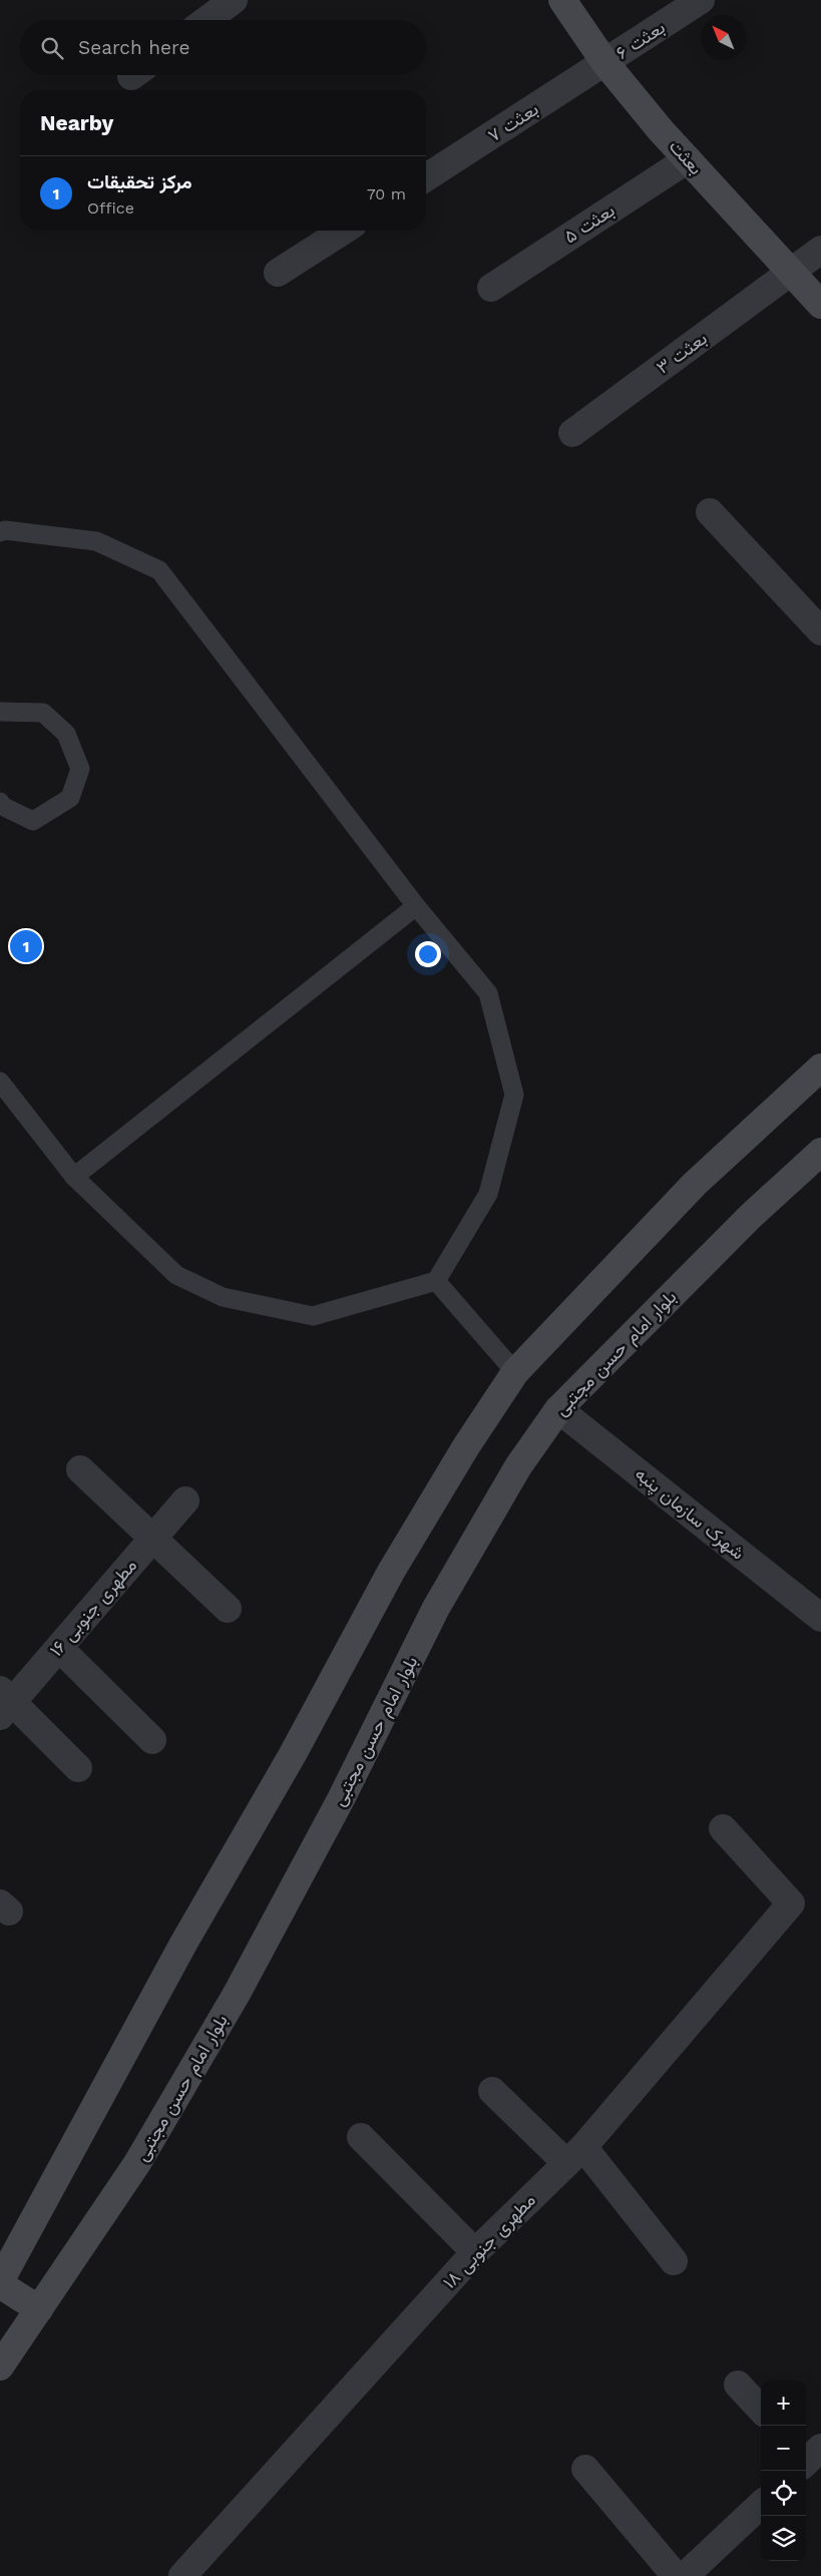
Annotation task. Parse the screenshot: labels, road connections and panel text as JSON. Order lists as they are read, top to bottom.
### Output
{
  "streets": {
    "main road": ["بعثت", "بلوار امام حسن مجتبی"],
    "street": [
      "۶ بعثت",
      "۷ بعثت",
      "۵ بعثت",
      "۳ بعثت",
      "شهرک سازمان پنبه",
      "۱۶ مطهری جنوبی",
      "۱۸ مطهری جنوبی"
    ]
  },
  "crossings": [
    ["۶ بعثت", "۷ بعثت"],
    ["۶ بعثت", "بعثت"],
    ["۷ بعثت", "بعثت"],
    ["بعثت", "۵ بعثت"],
    ["بعثت", "۳ بعثت"],
    ["بلوار امام حسن مجتبی", "شهرک سازمان پنبه"]
  ],
  "north": "top left",
  "page": {
    "search": "Search here",
    "heading": "Nearby",
    "list": [
      {
        "mark": "1",
        "name": "مرکز تحقیقات",
        "note": "Office",
        "value": "70 m"
      }
    ],
    "pins": "1",
    "map_buttons": ["+", "−"]
  }
}
